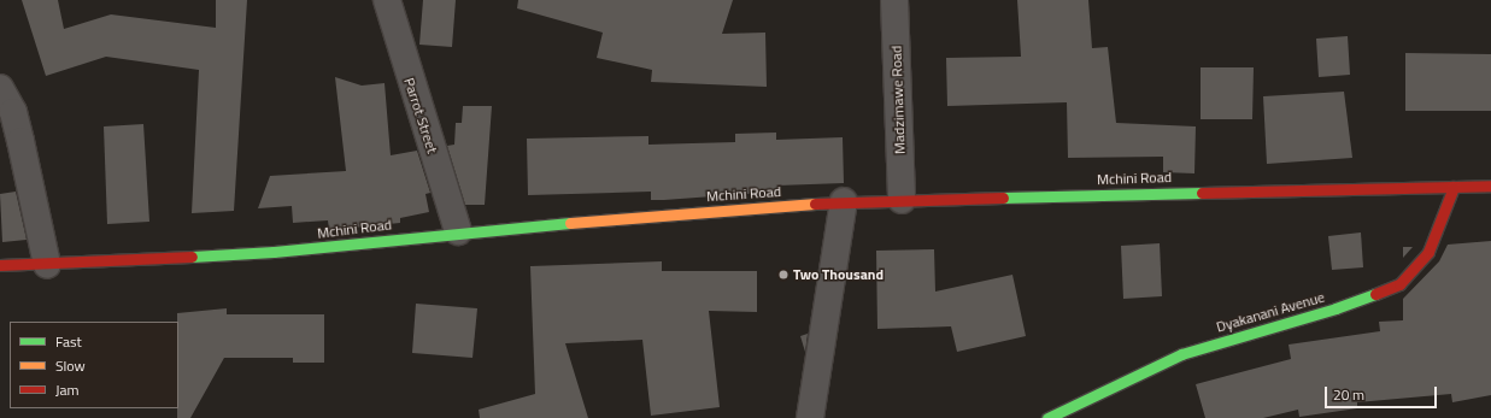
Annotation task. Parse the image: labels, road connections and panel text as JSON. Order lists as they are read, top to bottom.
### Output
{
  "streets": {
    "street": [
      "Madzimawe Road",
      "Parrot Street",
      "Mchini Road",
      "Dyakanani Avenue"
    ]
  },
  "crossings": [
    ["Madzimawe Road", "Mchini Road"],
    ["Parrot Street", "Mchini Road"],
    ["Mchini Road", "Dyakanani Avenue"]
  ],
  "places": ["Two Thousand"],
  "legend": ["Fast", "Slow", "Jam"],
  "scale_bar": "20 m"
}
